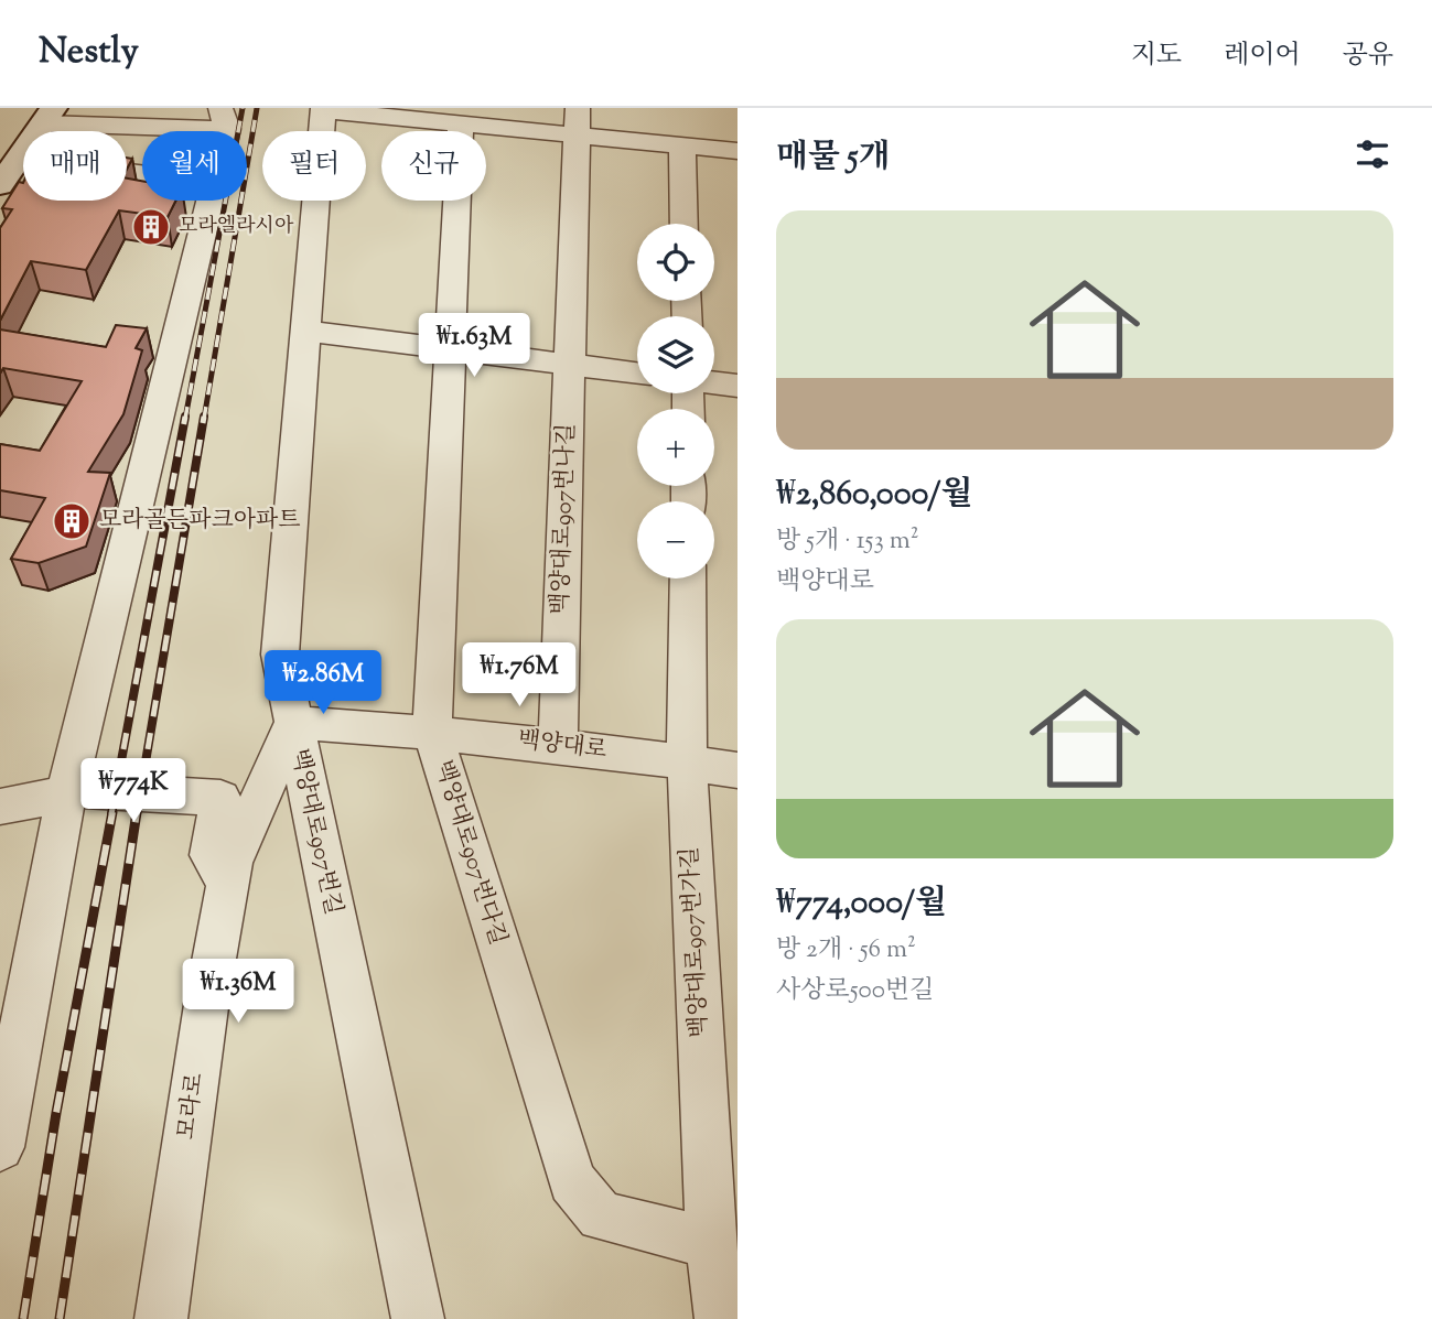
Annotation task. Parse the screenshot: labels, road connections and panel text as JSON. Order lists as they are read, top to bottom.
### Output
{
  "streets": {
    "street": [
      "백양대로907번나길",
      "백양대로",
      "백양대로907번길",
      "백양대로907번다길",
      "백양대로907번가길",
      "모라로"
    ]
  },
  "crossings": [
    ["백양대로907번나길", "백양대로"],
    ["백양대로", "백양대로907번길"],
    ["백양대로", "백양대로907번다길"],
    ["백양대로", "백양대로907번가길"],
    ["백양대로", "모라로"],
    ["백양대로907번길", "모라로"],
    ["백양대로907번다길", "백양대로907번가길"]
  ],
  "places": {
    "building": ["모라엘라시아", "모라골든파크아파트"]
  },
  "page": {
    "header": "Nestly",
    "nav": ["지도", "레이어", "공유"],
    "heading": "매물 5개",
    "chip": [
      "매매",
      "월세",
      "필터",
      "신규"
    ],
    "list": [
      {
        "name": "₩2,860,000/월",
        "note": "방 5개 · 153 m² · 백양대로"
      },
      {
        "name": "₩774,000/월",
        "note": "방 2개 · 56 m² · 사상로500번길"
      }
    ],
    "map_buttons": ["+", "−"],
    "price": [
      "₩1.63M",
      "₩1.76M",
      "₩2.86M",
      "₩774K",
      "₩1.36M"
    ]
  }
}
